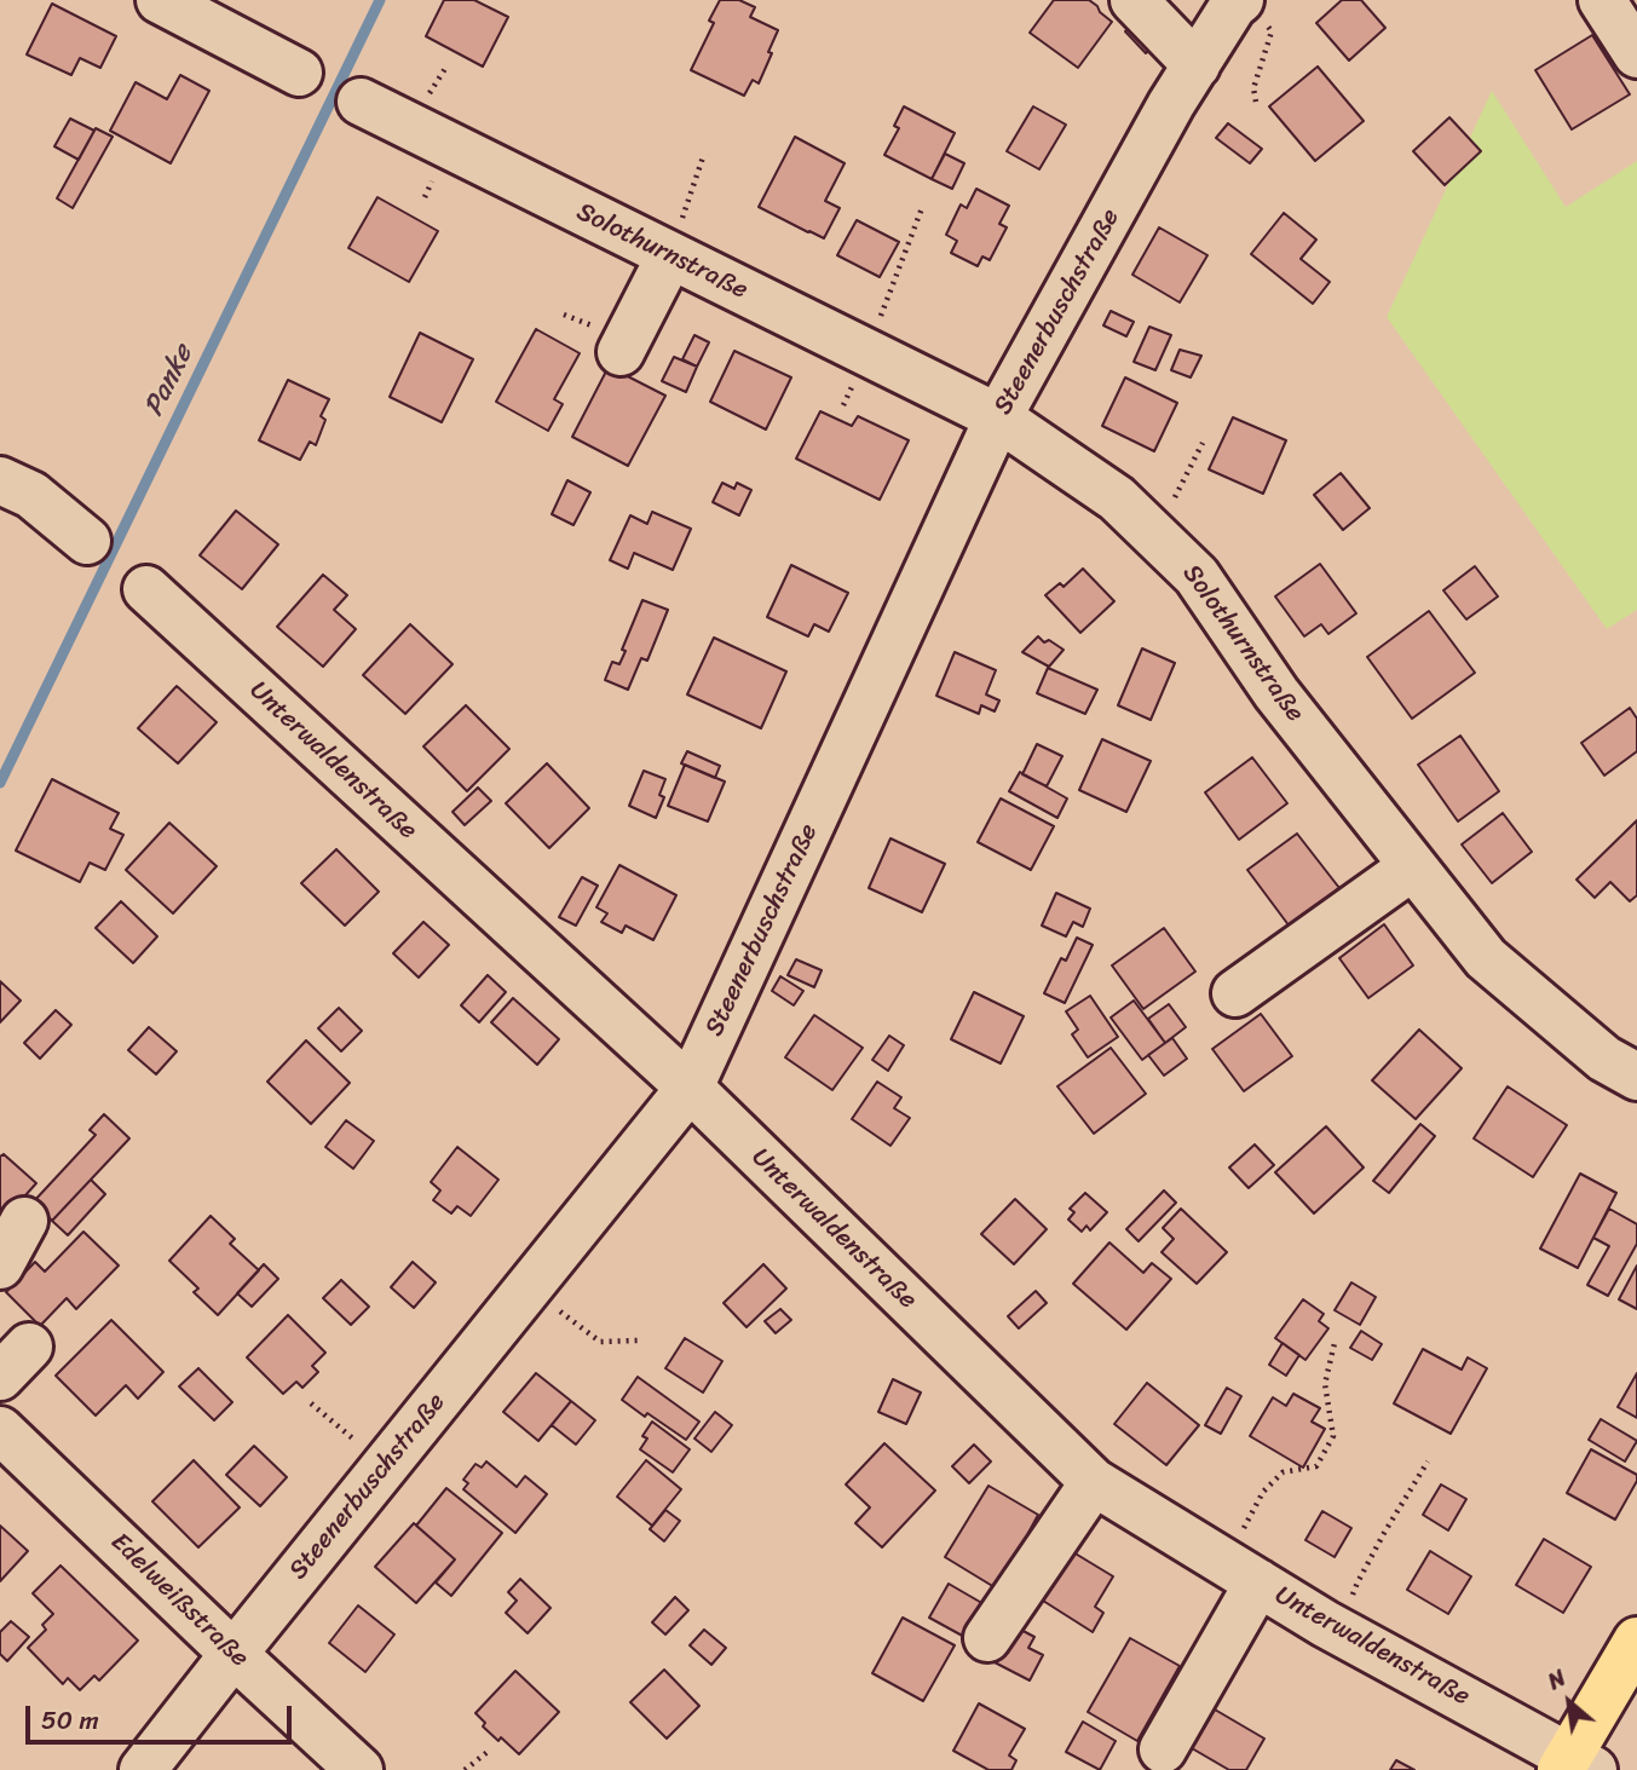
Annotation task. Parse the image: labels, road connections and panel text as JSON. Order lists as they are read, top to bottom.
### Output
{
  "streets": {
    "street": [
      "Solothurnstraße",
      "Steenerbuschstraße",
      "Unterwaldenstraße",
      "Edelweißstraße"
    ]
  },
  "crossings": [
    ["Solothurnstraße", "Steenerbuschstraße"],
    ["Steenerbuschstraße", "Unterwaldenstraße"],
    ["Steenerbuschstraße", "Edelweißstraße"]
  ],
  "water": ["Panke"],
  "scale_bar": "50 m",
  "north": "top left"
}
